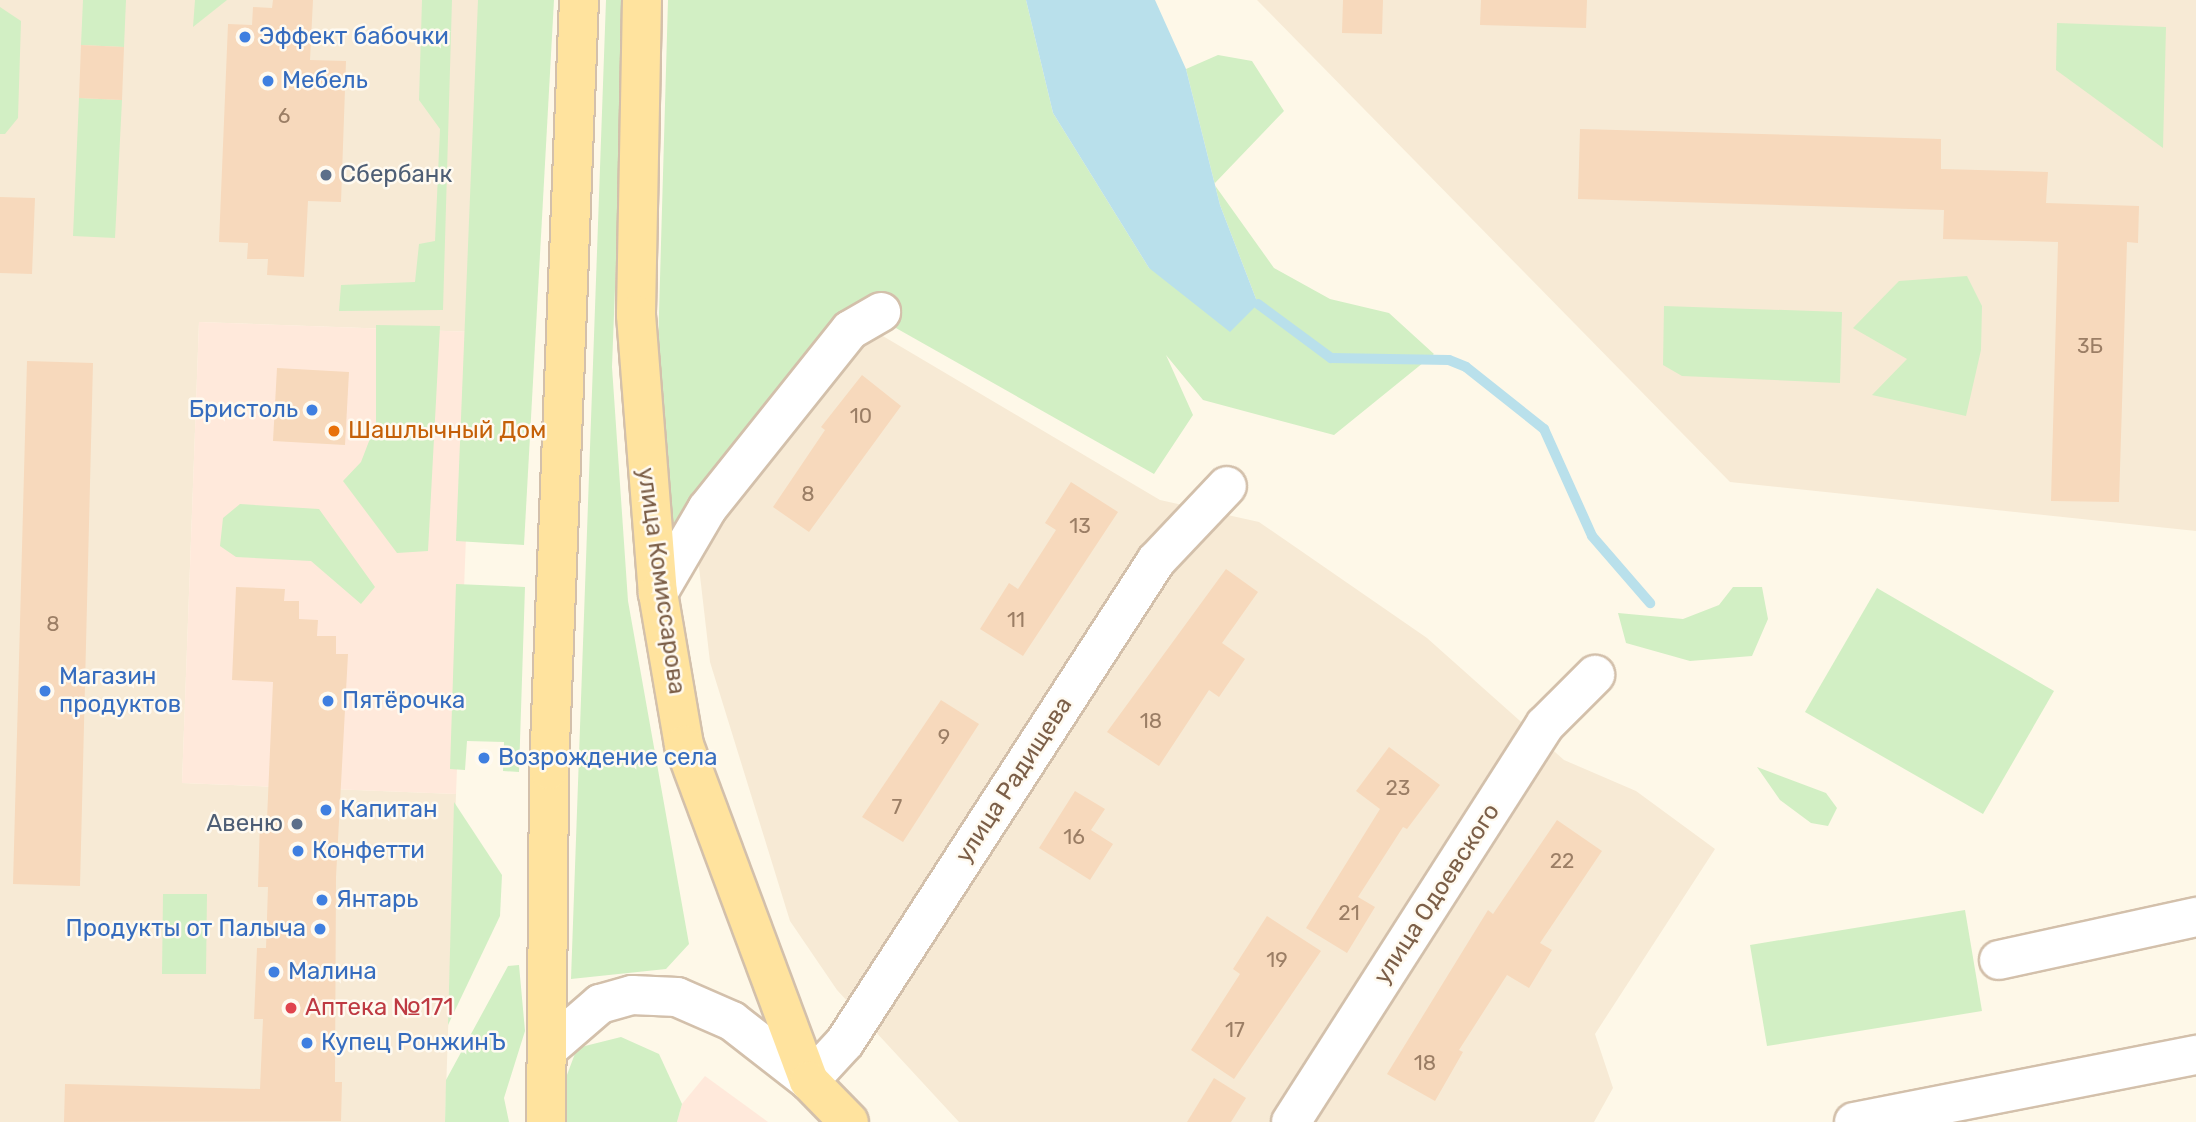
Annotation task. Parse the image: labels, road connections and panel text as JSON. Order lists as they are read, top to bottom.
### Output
{
  "streets": {
    "main road": ["улица Комиссарова"],
    "street": ["улица Радищева", "улица Одоевского"]
  },
  "crossings": [
    ["улица Комиссарова", "улица Радищева"]
  ],
  "places": [
    "Эффект бабочки",
    "Мебель",
    "Сбербанк",
    "Бристоль",
    "Шашлычный Дом",
    "Магазин продуктов",
    "Пятёрочка",
    "Возрождение села",
    "Капитан",
    "Авеню",
    "Конфетти",
    "Янтарь",
    "Продукты от Палыча",
    "Малина",
    "Аптека №171",
    "Купец РонжинЪ"
  ],
  "house_numbers": [
    "6",
    "3Б",
    "10",
    "8",
    "13",
    "11",
    "8",
    "18",
    "9",
    "23",
    "7",
    "16",
    "22",
    "21",
    "19",
    "17",
    "18"
  ]
}
